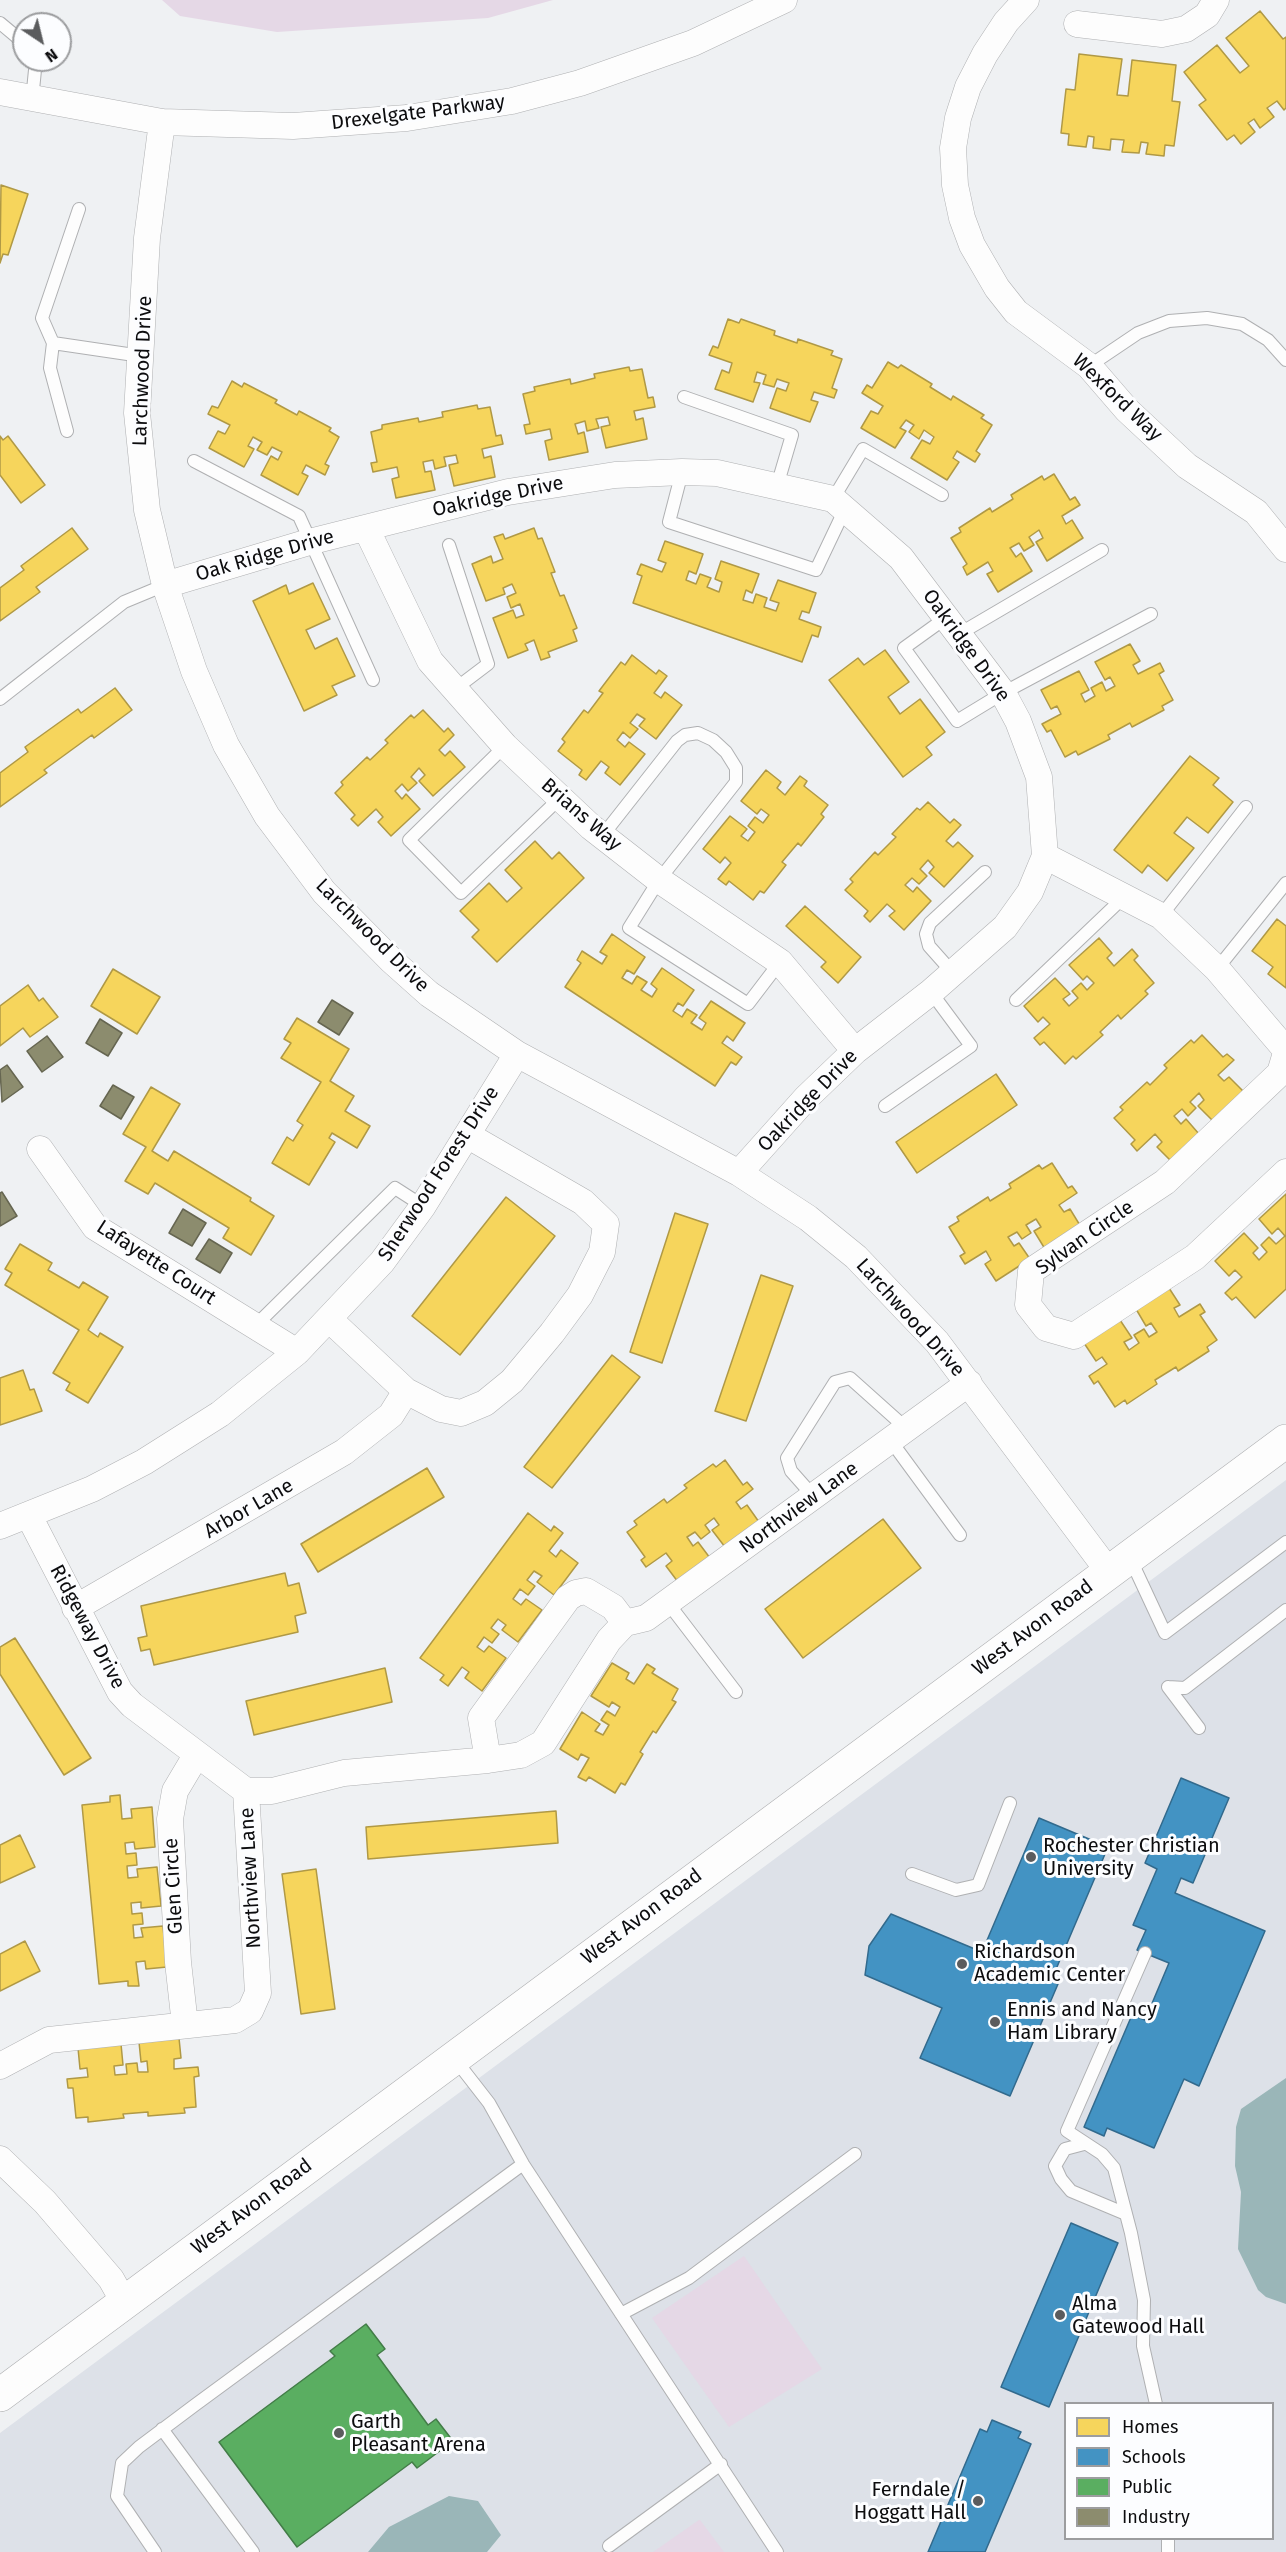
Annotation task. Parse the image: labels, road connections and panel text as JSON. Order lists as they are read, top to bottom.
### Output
{
  "streets": {
    "main road": ["West Avon Road"],
    "street": [
      "Drexelgate Parkway",
      "Larchwood Drive",
      "Wexford Way",
      "Oakridge Drive",
      "Oak Ridge Drive",
      "Brians Way",
      "Sherwood Forest Drive",
      "Sylvan Circle",
      "Lafayette Court",
      "Northview Lane",
      "Arbor Lane",
      "Ridgeway Drive",
      "Glen Circle"
    ]
  },
  "crossings": [
    ["Drexelgate Parkway", "Larchwood Drive"],
    ["Larchwood Drive", "Oakridge Drive"],
    ["Larchwood Drive", "Oak Ridge Drive"],
    ["Larchwood Drive", "Sherwood Forest Drive"],
    ["Larchwood Drive", "Northview Lane"],
    ["Larchwood Drive", "West Avon Road"],
    ["Oakridge Drive", "Oak Ridge Drive"],
    ["Oakridge Drive", "Brians Way"],
    ["Oakridge Drive", "Sylvan Circle"],
    ["Oak Ridge Drive", "Brians Way"],
    ["Sherwood Forest Drive", "Lafayette Court"],
    ["Sherwood Forest Drive", "Ridgeway Drive"],
    ["Northview Lane", "Ridgeway Drive"],
    ["Northview Lane", "Glen Circle"],
    ["Arbor Lane", "Ridgeway Drive"],
    ["Ridgeway Drive", "Glen Circle"]
  ],
  "places": [
    "Rochester Christian University",
    "Richardson Academic Center",
    "Ennis and Nancy Ham Library",
    "Alma Gatewood Hall",
    "Garth Pleasant Arena",
    "Ferndale / Hoggatt Hall"
  ],
  "legend": [
    "Homes",
    "Schools",
    "Public",
    "Industry"
  ],
  "north": "bottom right"
}
